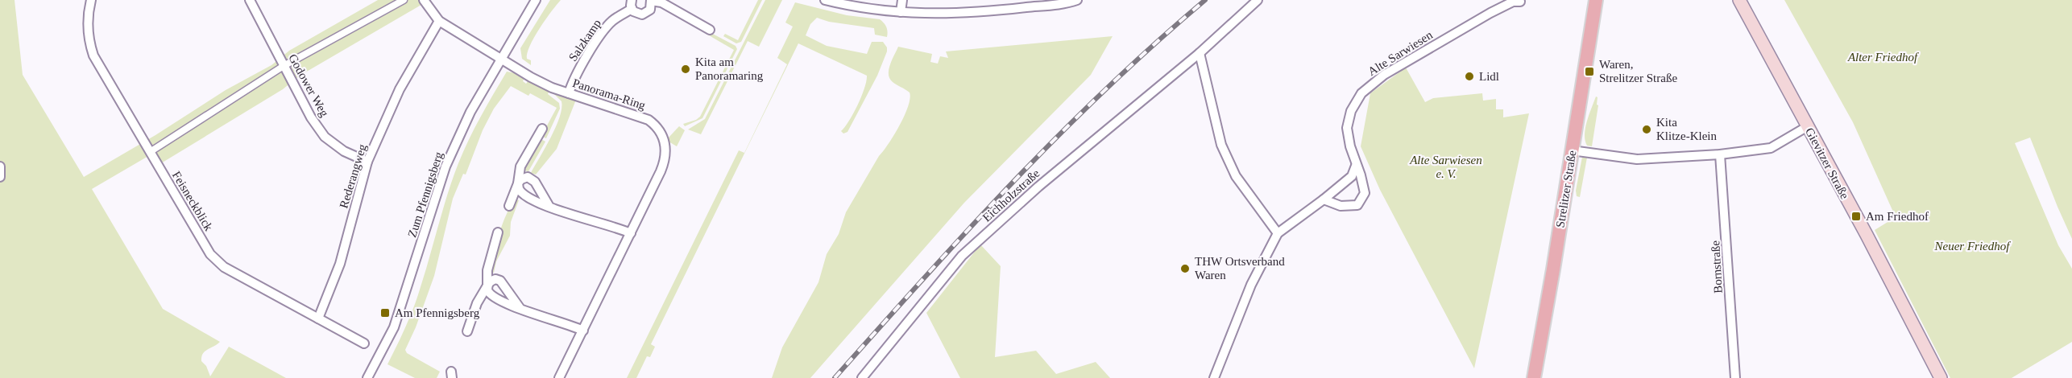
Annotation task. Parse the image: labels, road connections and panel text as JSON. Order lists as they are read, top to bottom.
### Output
{
  "streets": {
    "main road": ["Gievitzer Straße", "Strelitzer Straße"],
    "street": [
      "Salzkamp",
      "Alte Sarwiesen",
      "Godower Weg",
      "Panorama-Ring",
      "Rederangweg",
      "Zum Pfennigsberg",
      "Eichholzstraße",
      "Feisneckblick",
      "Bornstraße"
    ]
  },
  "crossings": [
    ["Salzkamp", "Panorama-Ring"],
    ["Godower Weg", "Rederangweg"],
    ["Panorama-Ring", "Rederangweg"],
    ["Panorama-Ring", "Zum Pfennigsberg"],
    ["Rederangweg", "Feisneckblick"]
  ],
  "parks": ["Alter Friedhof", "Alte Sarwiesen e. V.", "Neuer Friedhof"],
  "places": {
    "other": [
      "Kita am Panoramaring",
      "Lidl",
      "Kita Klitze-Klein",
      "THW Ortsverband Waren"
    ],
    "transit": ["Waren, Strelitzer Straße", "Am Friedhof", "Am Pfennigsberg"]
  }
}
